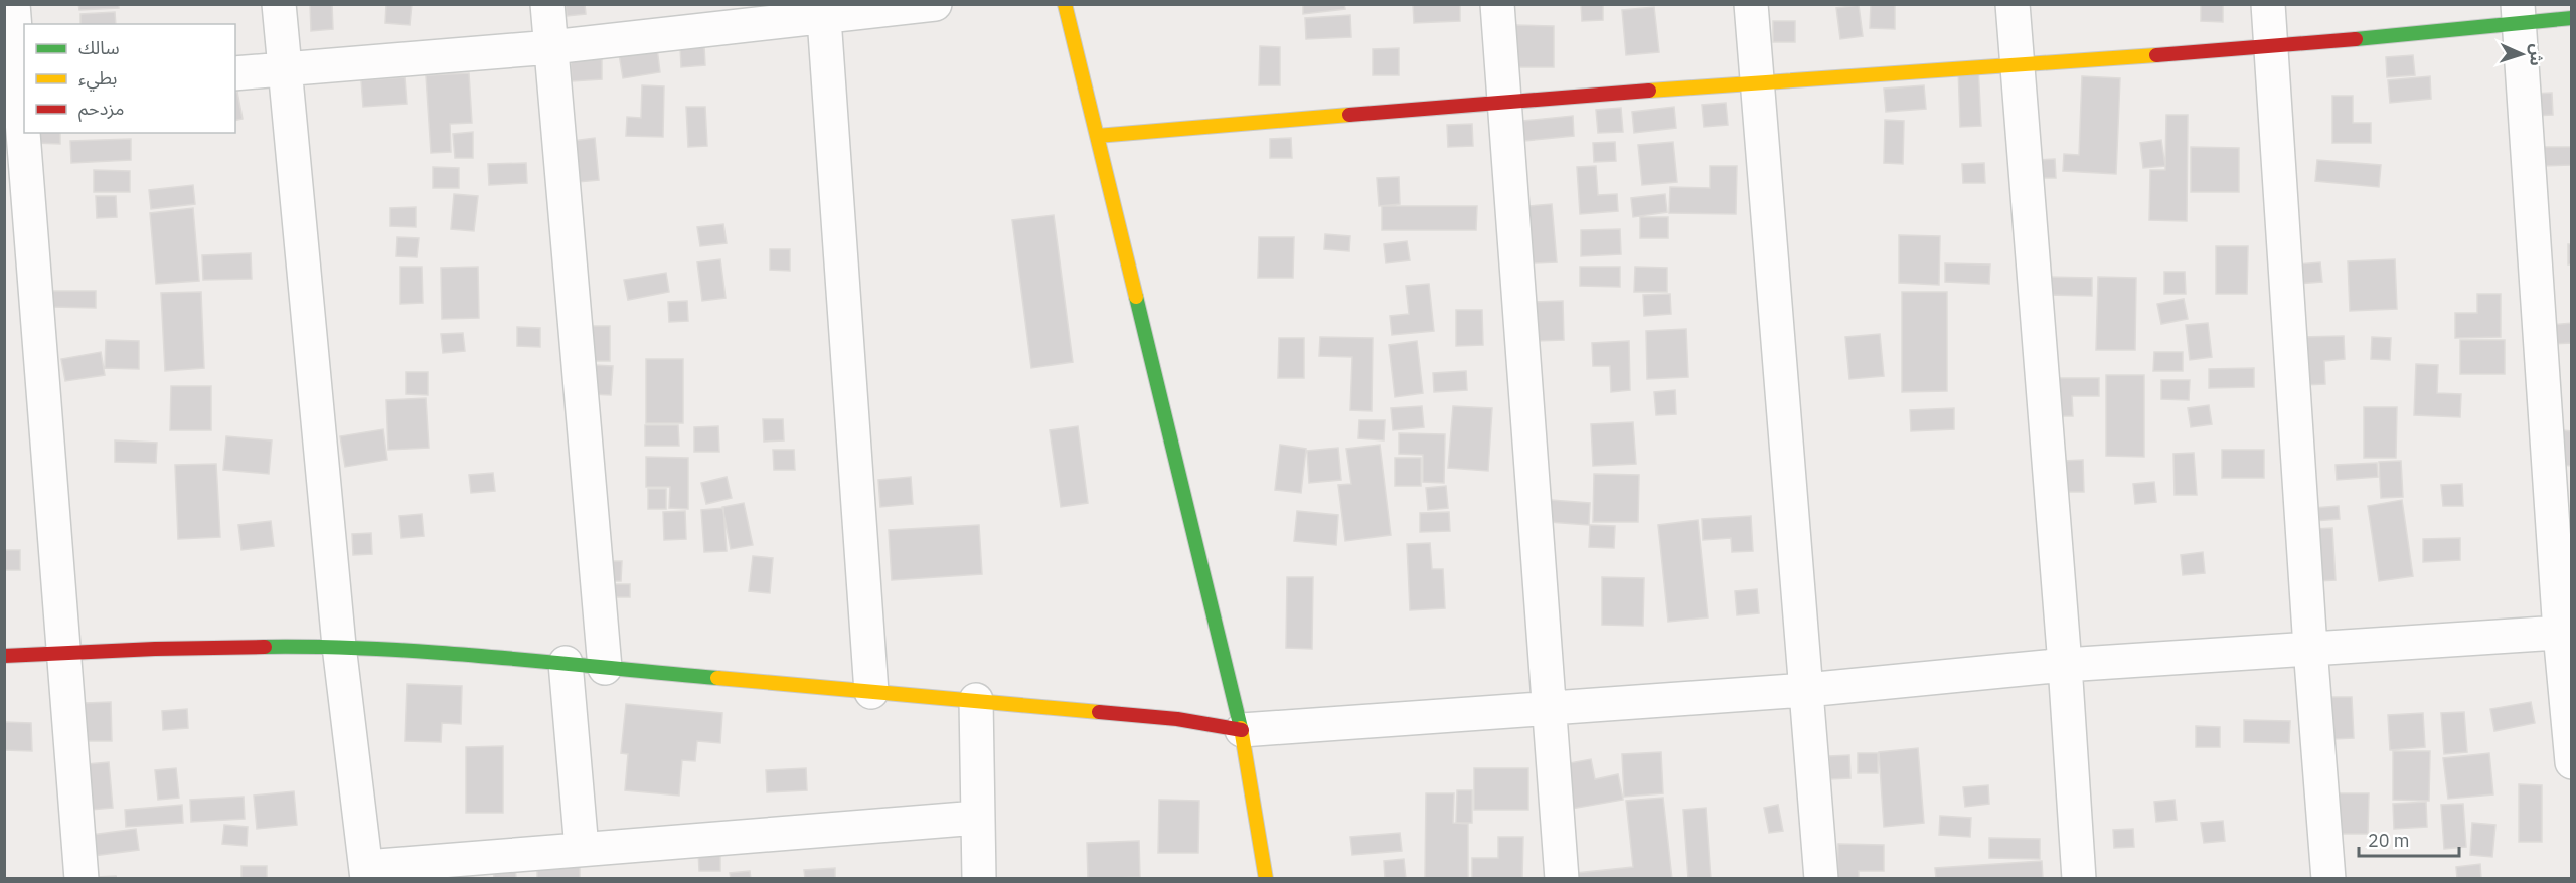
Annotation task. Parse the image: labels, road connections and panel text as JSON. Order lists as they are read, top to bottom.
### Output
{
  "legend": ["سالك", "بطيء", "مزدحم"],
  "scale_bar": "20 m",
  "north": "right"
}
